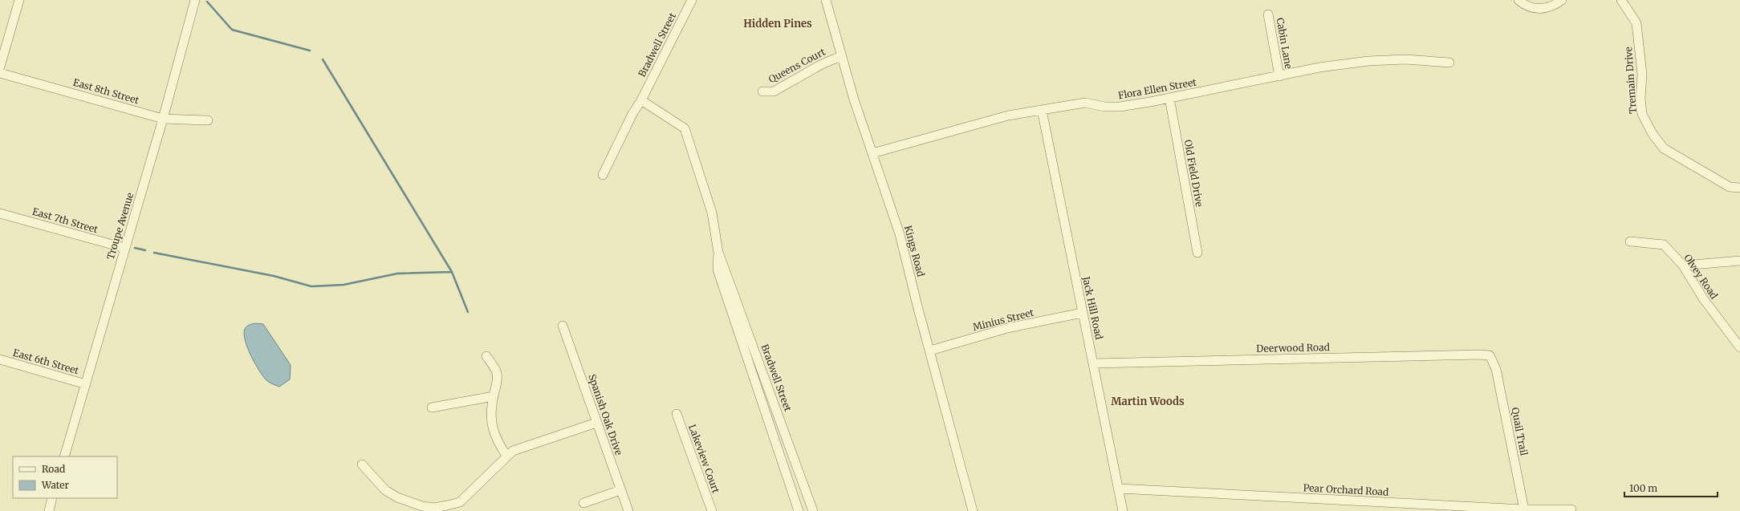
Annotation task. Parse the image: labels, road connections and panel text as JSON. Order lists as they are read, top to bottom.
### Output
{
  "streets": {
    "street": [
      "Cabin Lane",
      "Bradwell Street",
      "Queens Court",
      "Tremain Drive",
      "Flora Ellen Street",
      "East 8th Street",
      "Old Field Drive",
      "East 7th Street",
      "Troupe Avenue",
      "Kings Road",
      "Olvey Road",
      "Jack Hill Road",
      "Minius Street",
      "Deerwood Road",
      "East 6th Street",
      "Spanish Oak Drive",
      "Quail Trail",
      "Lakeview Court",
      "Pear Orchard Road"
    ]
  },
  "crossings": [
    ["Cabin Lane", "Flora Ellen Street"],
    ["Queens Court", "Kings Road"],
    ["Flora Ellen Street", "Old Field Drive"],
    ["Flora Ellen Street", "Kings Road"],
    ["Flora Ellen Street", "Jack Hill Road"],
    ["East 8th Street", "Troupe Avenue"],
    ["East 7th Street", "Troupe Avenue"],
    ["Troupe Avenue", "East 6th Street"],
    ["Kings Road", "Minius Street"],
    ["Jack Hill Road", "Minius Street"],
    ["Jack Hill Road", "Deerwood Road"],
    ["Jack Hill Road", "Pear Orchard Road"],
    ["Deerwood Road", "Quail Trail"],
    ["Quail Trail", "Pear Orchard Road"]
  ],
  "districts": ["Hidden Pines", "Martin Woods"],
  "legend": ["Road", "Water"],
  "scale_bar": "100 m"
}
